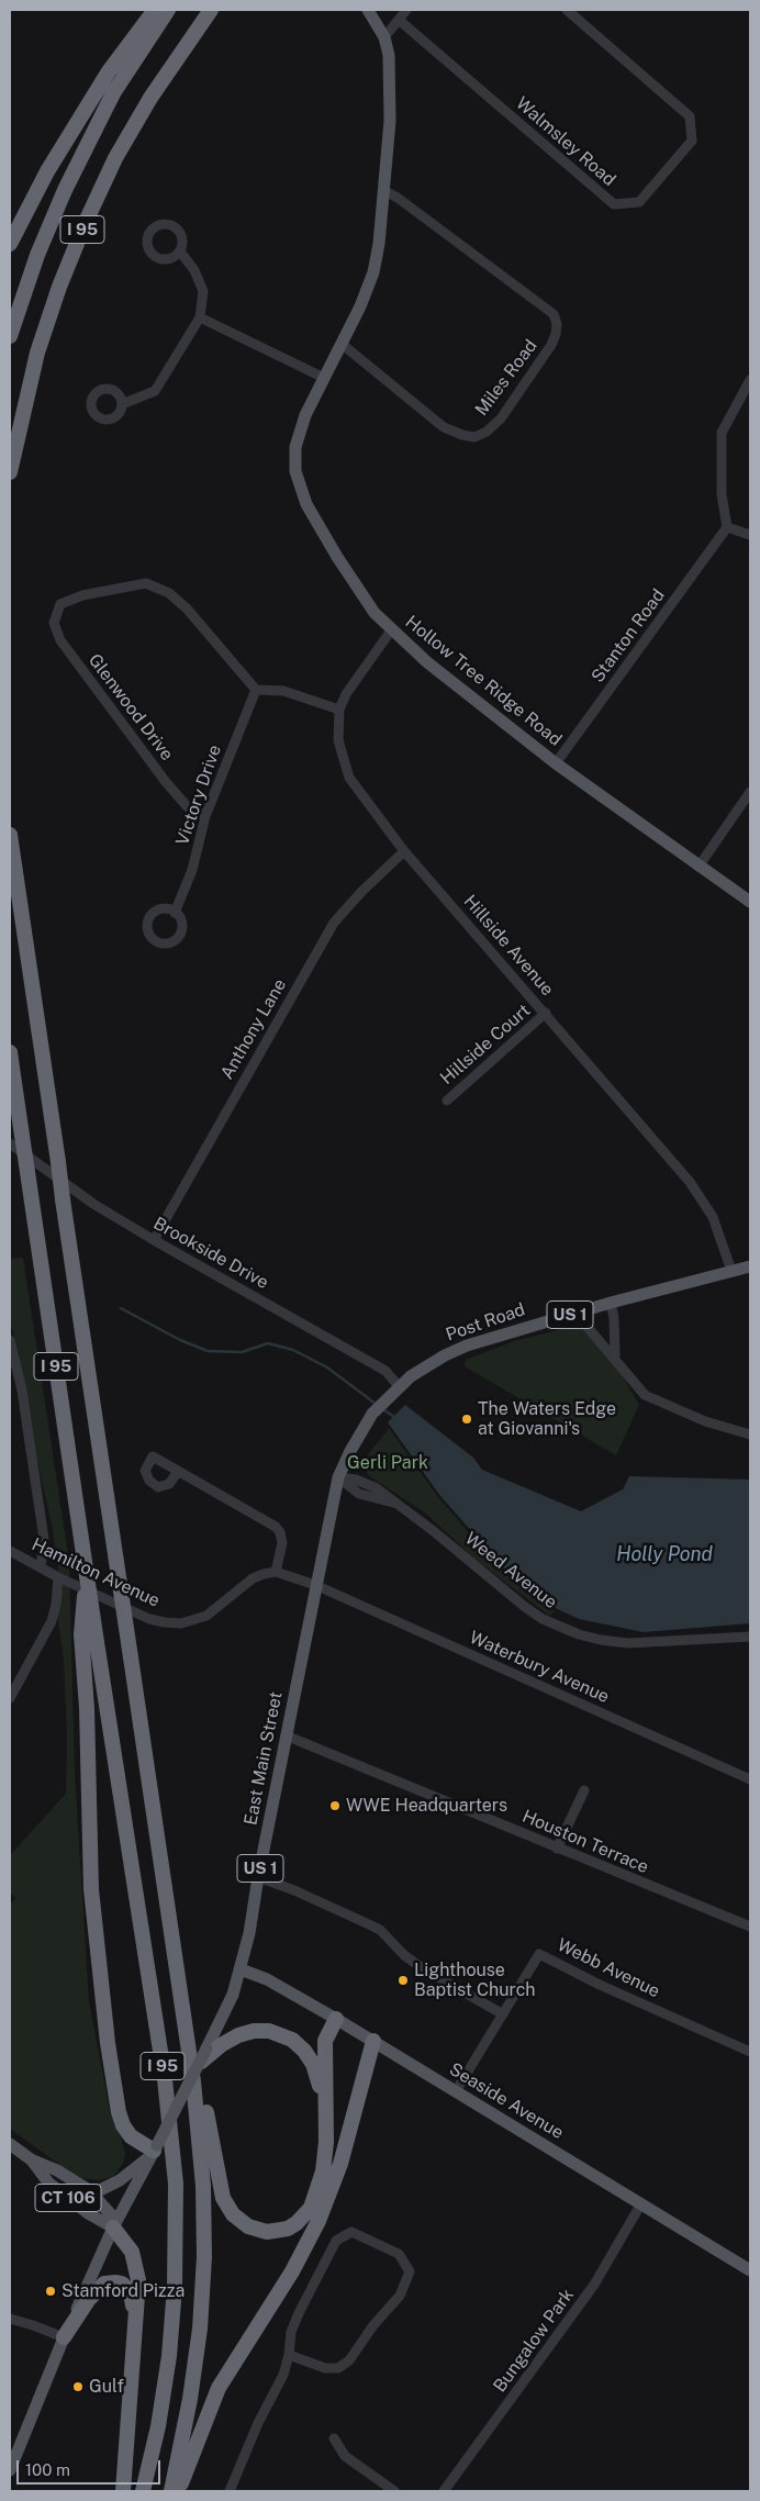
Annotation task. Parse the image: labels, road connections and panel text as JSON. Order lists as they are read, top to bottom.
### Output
{
  "streets": {
    "highway": ["I 95"],
    "main road": [
      "Hollow Tree Ridge Road",
      "US 1",
      "Post Road",
      "East Main Street",
      "Seaside Avenue",
      "CT 106"
    ],
    "street": [
      "Walmsley Road",
      "Miles Road",
      "Stanton Road",
      "Glenwood Drive",
      "Victory Drive",
      "Hillside Avenue",
      "Anthony Lane",
      "Hillside Court",
      "Brookside Drive",
      "Weed Avenue",
      "Hamilton Avenue",
      "Waterbury Avenue",
      "Houston Terrace",
      "Webb Avenue",
      "Bungalow Park"
    ]
  },
  "crossings": [
    ["I 95", "Brookside Drive"],
    ["Miles Road", "Hollow Tree Ridge Road"],
    ["Stanton Road", "Hollow Tree Ridge Road"],
    ["Hollow Tree Ridge Road", "Hillside Avenue"],
    ["Glenwood Drive", "Victory Drive"],
    ["Hillside Avenue", "Anthony Lane"],
    ["Hillside Avenue", "Hillside Court"],
    ["Hillside Avenue", "Post Road"],
    ["Anthony Lane", "Brookside Drive"],
    ["Brookside Drive", "Post Road"],
    ["Brookside Drive", "East Main Street"],
    ["Post Road", "East Main Street"],
    ["Weed Avenue", "East Main Street"],
    ["Waterbury Avenue", "East Main Street"],
    ["East Main Street", "Houston Terrace"],
    ["East Main Street", "Seaside Avenue"],
    ["East Main Street", "CT 106"],
    ["Webb Avenue", "Seaside Avenue"],
    ["Seaside Avenue", "Bungalow Park"]
  ],
  "water": ["Holly Pond"],
  "parks": ["Gerli Park"],
  "places": [
    "The Waters Edge at Giovanni's",
    "WWE Headquarters",
    "Lighthouse Baptist Church",
    "Stamford Pizza",
    "Gulf"
  ],
  "scale_bar": "100 m"
}
